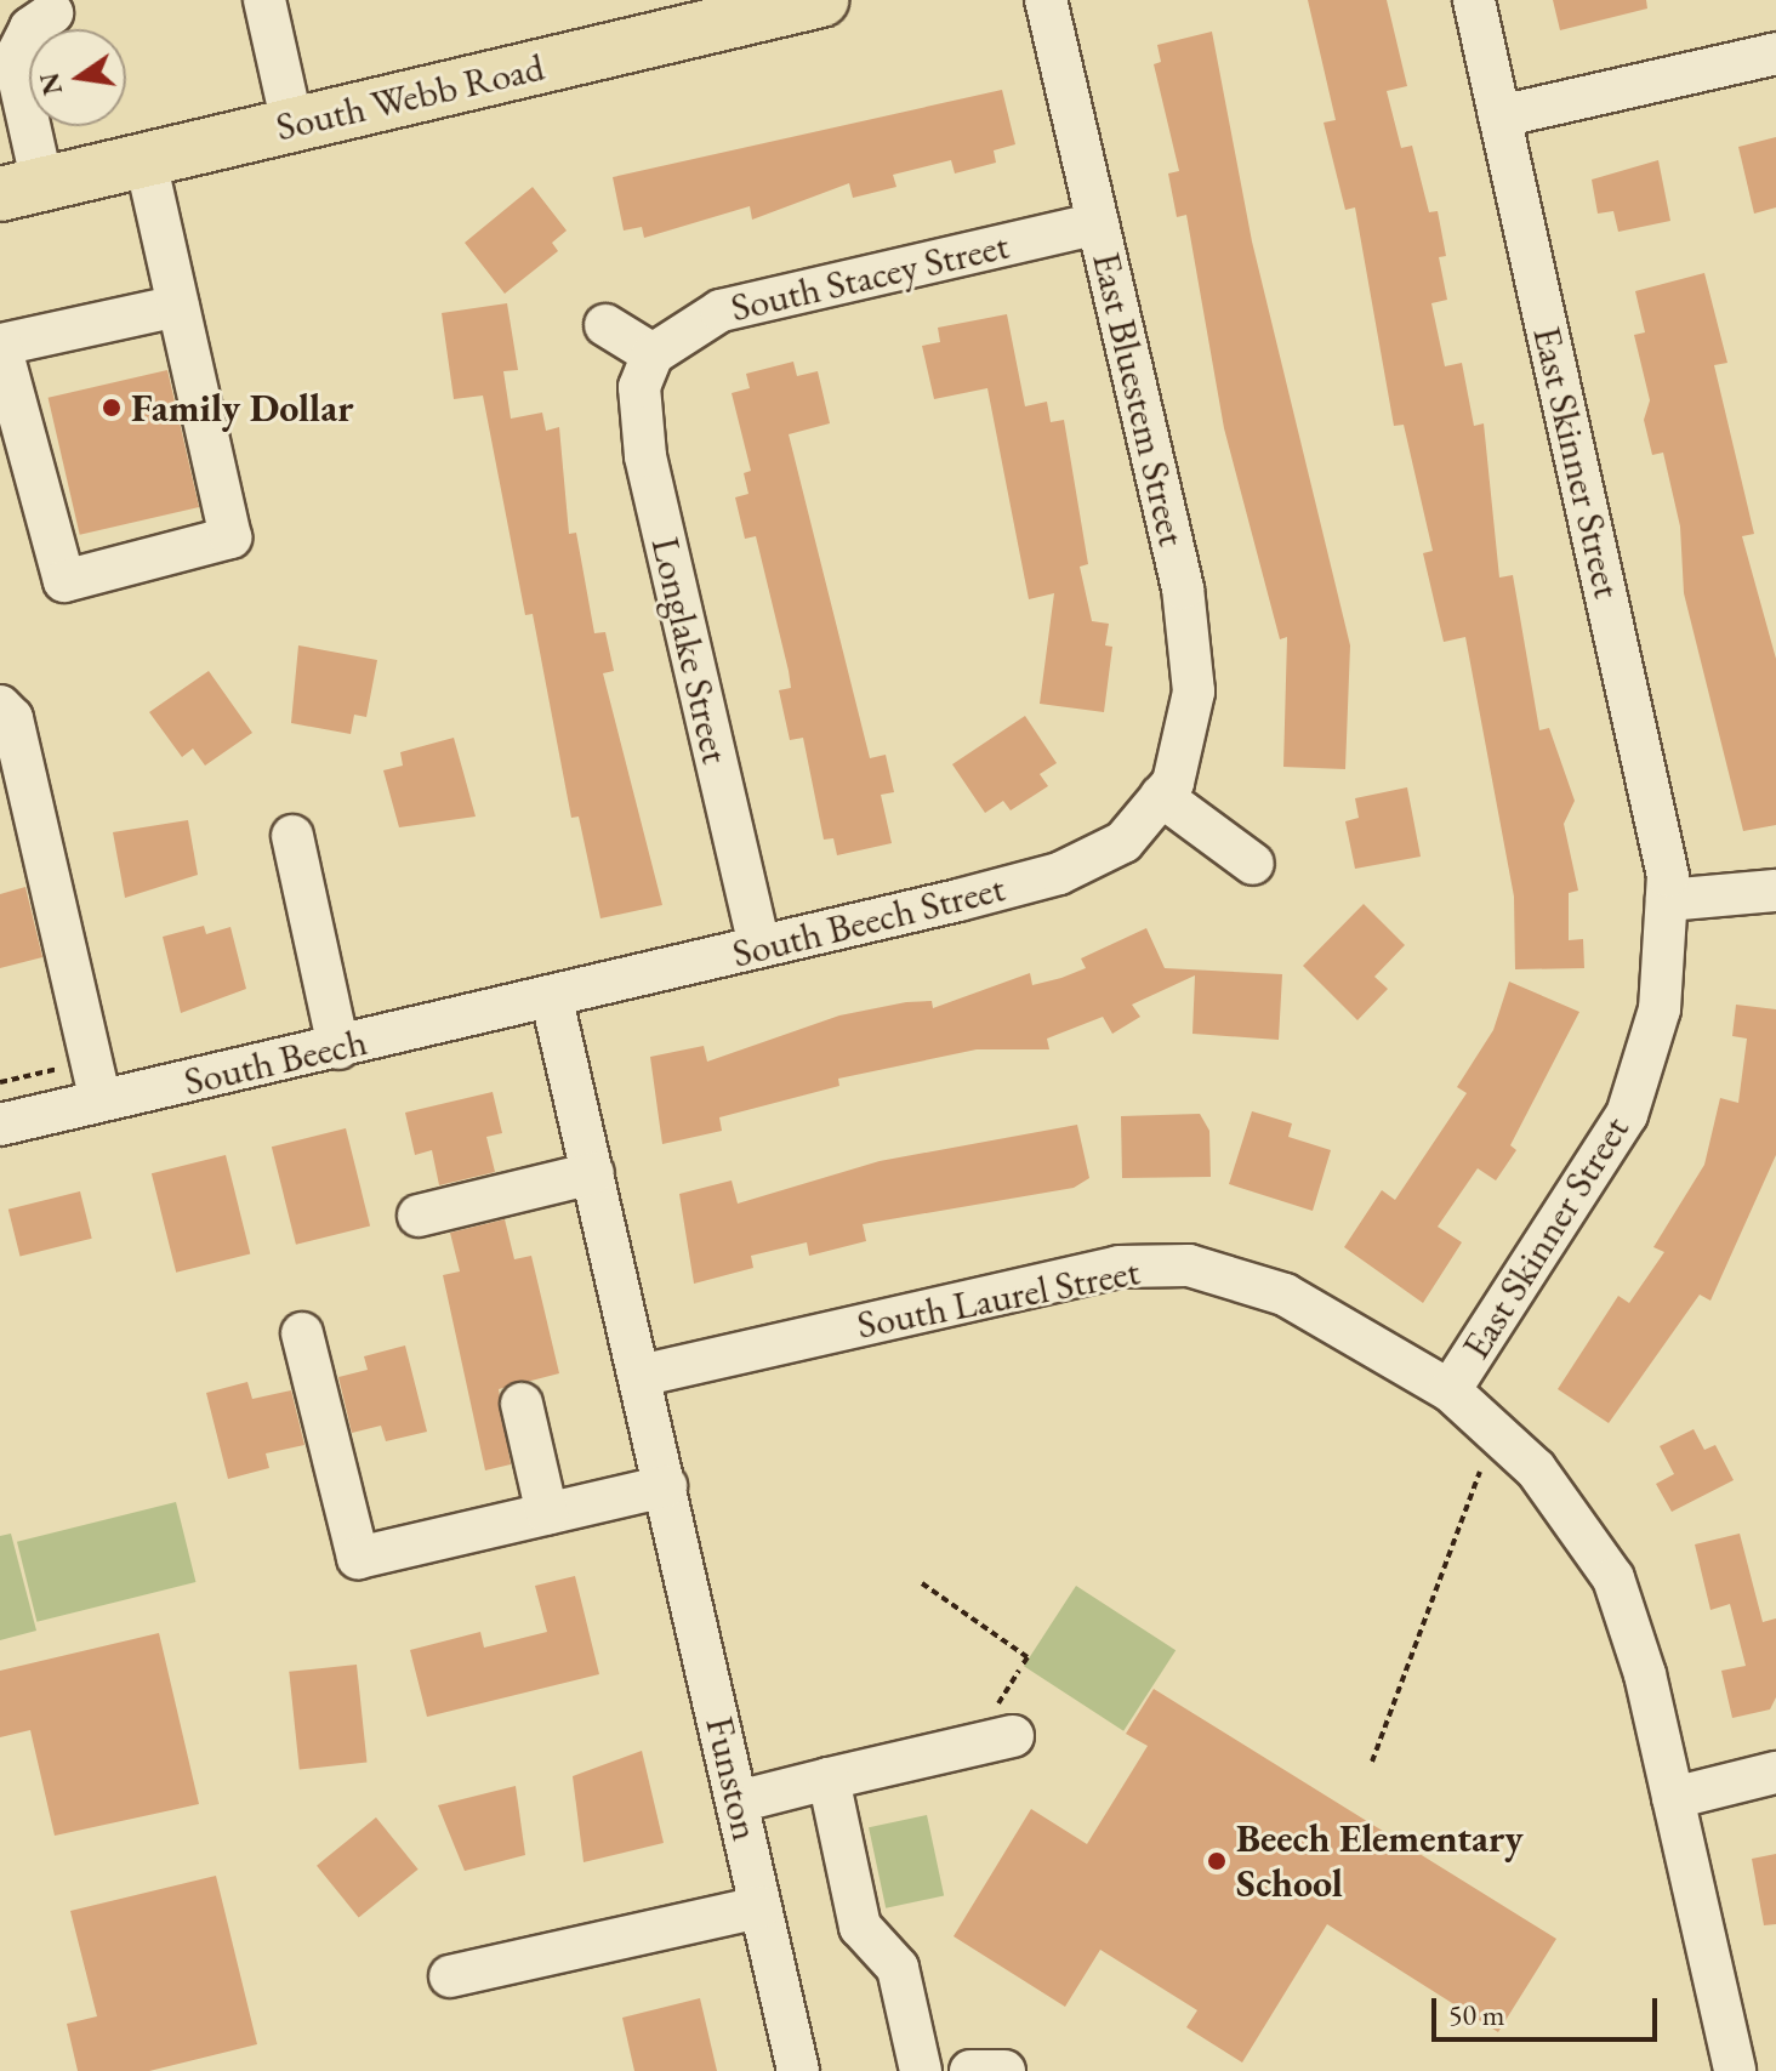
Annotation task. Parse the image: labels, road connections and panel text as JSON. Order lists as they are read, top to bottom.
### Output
{
  "streets": {
    "main road": ["South Webb Road"],
    "street": [
      "South Stacey Street",
      "East Bluestem Street",
      "East Skinner Street",
      "Longlake Street",
      "South Beech Street",
      "South Beech",
      "South Laurel Street",
      "Funston"
    ]
  },
  "crossings": [
    ["South Stacey Street", "East Bluestem Street"],
    ["South Stacey Street", "Longlake Street"],
    ["East Bluestem Street", "South Beech Street"],
    ["East Skinner Street", "South Laurel Street"],
    ["Longlake Street", "South Beech Street"],
    ["South Beech Street", "South Beech"],
    ["South Laurel Street", "Funston"]
  ],
  "places": ["Family Dollar", "Beech Elementary School"],
  "scale_bar": "50 m",
  "north": "left"
}
